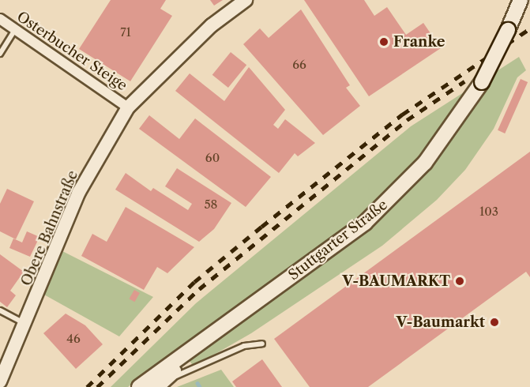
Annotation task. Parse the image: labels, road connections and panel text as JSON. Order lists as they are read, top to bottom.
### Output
{
  "streets": {
    "main road": ["Stuttgarter Straße"],
    "street": ["Osterbucher Steige", "Obere Bahnstraße"]
  },
  "crossings": [
    ["Osterbucher Steige", "Obere Bahnstraße"]
  ],
  "places": ["Franke", "V-BAUMARKT", "V-Baumarkt"],
  "house_numbers": [
    "71",
    "66",
    "60",
    "58",
    "103",
    "46"
  ]
}
